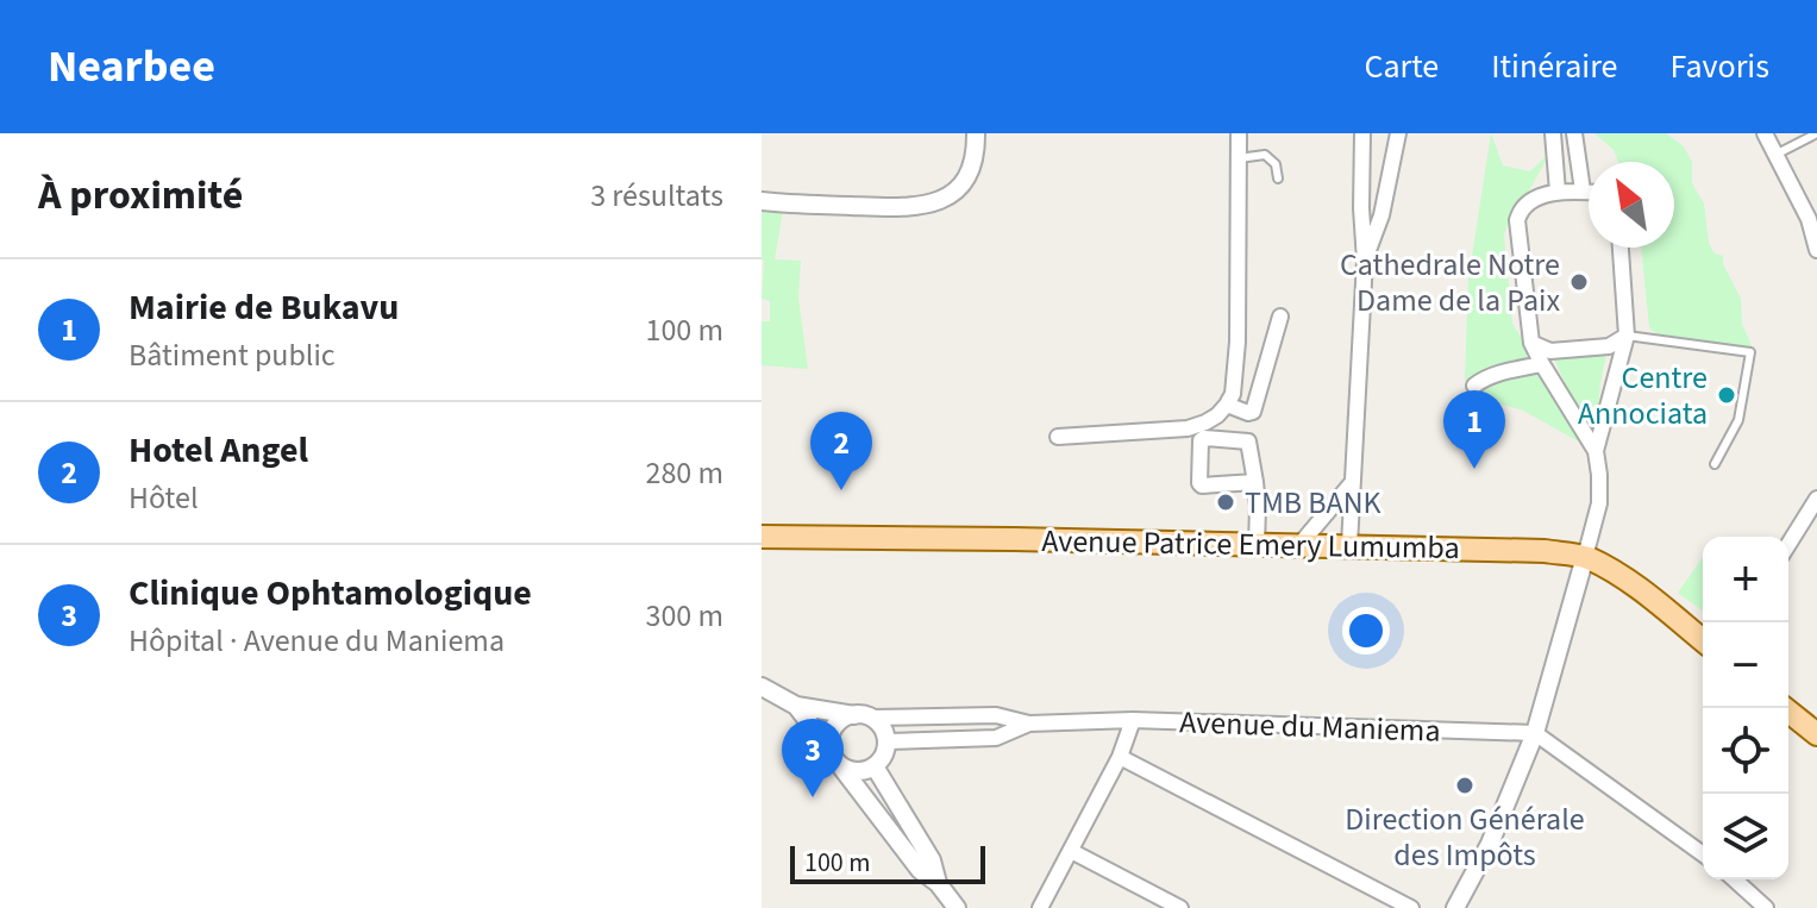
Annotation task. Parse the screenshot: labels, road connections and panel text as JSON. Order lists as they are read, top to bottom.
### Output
{
  "streets": {
    "main road": ["Avenue Patrice Emery Lumumba"],
    "street": ["Avenue du Maniema"]
  },
  "places": [
    "Cathedrale Notre Dame de la Paix",
    "Centre Annociata",
    "TMB BANK",
    "Direction Générale des Impôts"
  ],
  "scale_bar": "100 m",
  "north": "top left",
  "page": {
    "header": "Nearbee",
    "nav": ["Carte", "Itinéraire", "Favoris"],
    "heading": ["À proximité", "3 résultats"],
    "list": [
      {
        "mark": "1",
        "name": "Mairie de Bukavu",
        "note": "Bâtiment public",
        "value": "100 m"
      },
      {
        "mark": "2",
        "name": "Hotel Angel",
        "note": "Hôtel",
        "value": "280 m"
      },
      {
        "mark": "3",
        "name": "Clinique Ophtamologique",
        "note": "Hôpital · Avenue du Maniema",
        "value": "300 m"
      }
    ],
    "pins": ["1", "2", "3"],
    "map_buttons": ["+", "−"],
    "scale": "100 m"
  }
}
